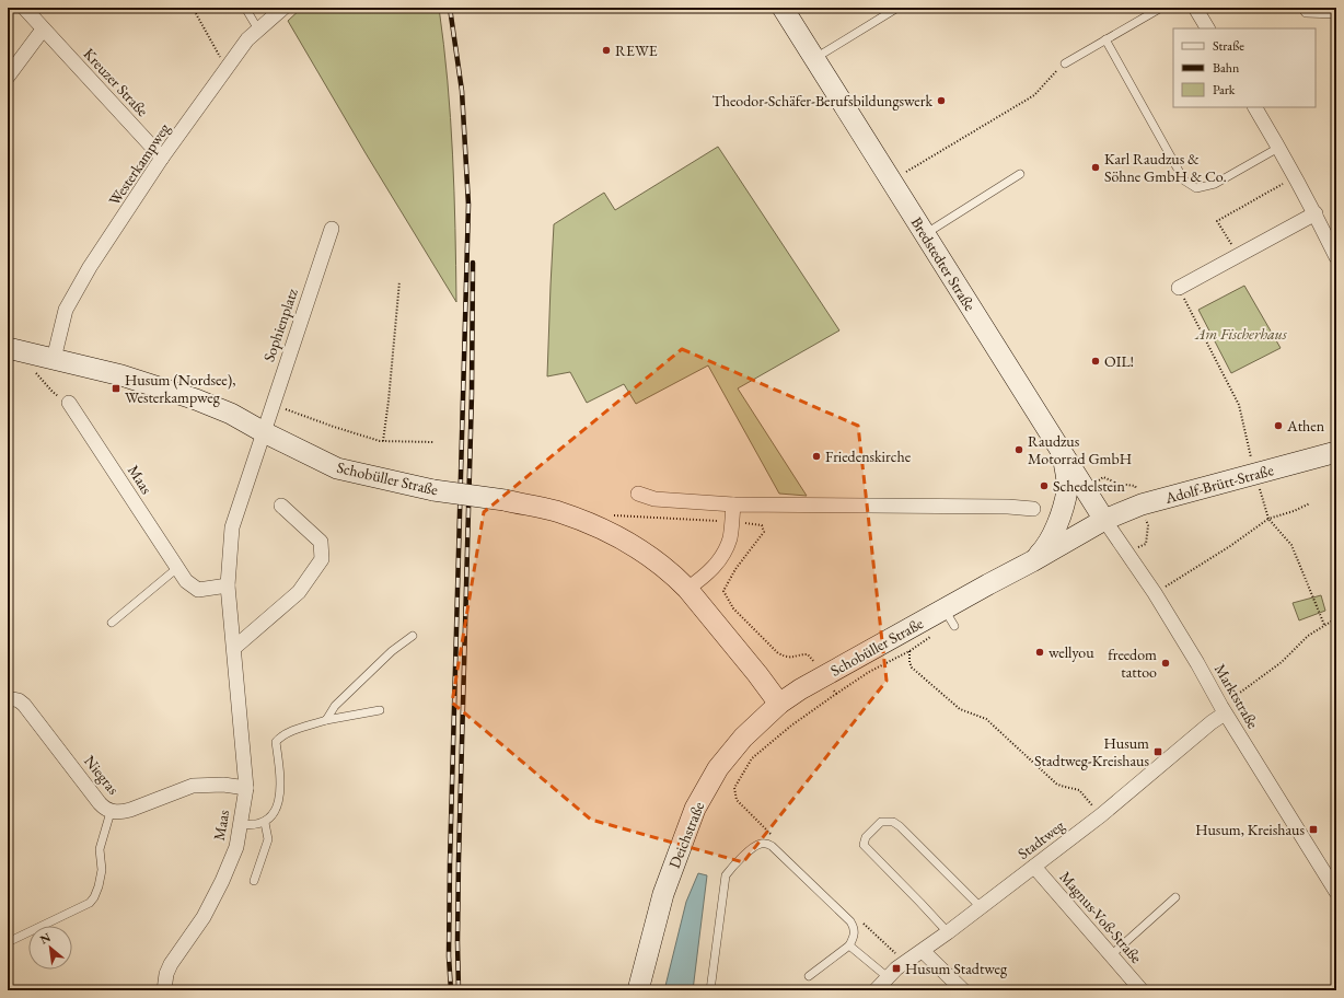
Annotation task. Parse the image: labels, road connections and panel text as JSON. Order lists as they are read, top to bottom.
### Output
{
  "streets": {
    "main road": [
      "Bredstedter Straße",
      "Schobüller Straße",
      "Adolf-Brütt-Straße",
      "Deichstraße"
    ],
    "street": [
      "Kreuzer Straße",
      "Westerkampweg",
      "Sophienplatz",
      "Maas",
      "Marktstraße",
      "Niegras",
      "Stadtweg",
      "Magnus-Voß-Straße"
    ]
  },
  "crossings": [
    ["Kreuzer Straße", "Westerkampweg"],
    ["Westerkampweg", "Schobüller Straße"],
    ["Bredstedter Straße", "Schobüller Straße"],
    ["Bredstedter Straße", "Adolf-Brütt-Straße"],
    ["Bredstedter Straße", "Marktstraße"],
    ["Sophienplatz", "Schobüller Straße"],
    ["Sophienplatz", "Maas"],
    ["Schobüller Straße", "Maas"],
    ["Schobüller Straße", "Adolf-Brütt-Straße"],
    ["Schobüller Straße", "Marktstraße"],
    ["Schobüller Straße", "Deichstraße"],
    ["Maas", "Niegras"],
    ["Adolf-Brütt-Straße", "Marktstraße"],
    ["Marktstraße", "Stadtweg"],
    ["Stadtweg", "Magnus-Voß-Straße"]
  ],
  "parks": ["Am Fischerhaus"],
  "places": {
    "other": [
      "REWE",
      "Theodor-Schäfer-Berufsbildungswerk",
      "Karl Raudzus & Söhne GmbH & Co.",
      "OIL!",
      "Athen",
      "Raudzus Motorrad GmbH",
      "Friedenskirche",
      "Schedelstein",
      "wellyou",
      "freedom tattoo"
    ],
    "transit": [
      "Husum (Nordsee), Westerkampweg",
      "Husum Stadtweg-Kreishaus",
      "Husum, Kreishaus",
      "Husum Stadtweg"
    ]
  },
  "legend": ["Straße", "Bahn", "Park"],
  "north": "top left"
}
